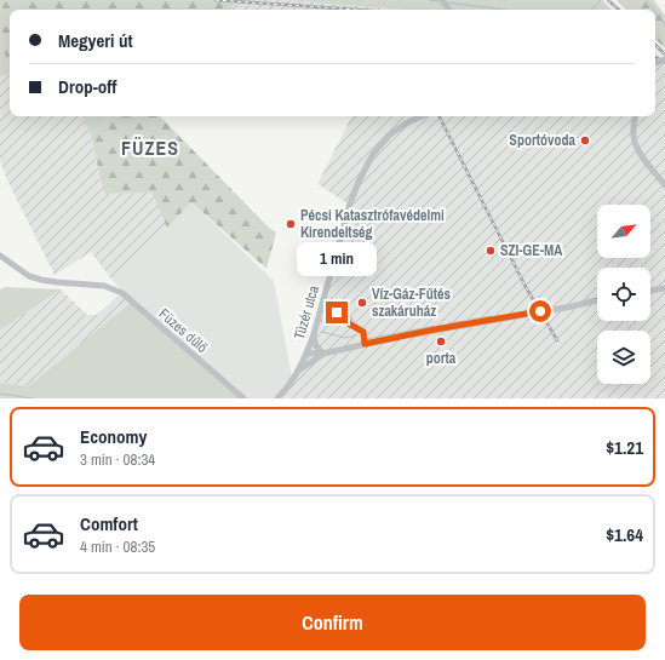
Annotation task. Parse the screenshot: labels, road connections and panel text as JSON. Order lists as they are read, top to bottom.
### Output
{
  "streets": {
    "street": ["Tüzér utca", "Füzes dűlő"]
  },
  "districts": ["FÜZES"],
  "places": [
    "Sportóvoda",
    "Pécsi Katasztrófavédelmi Kirendeltség",
    "SZI-GE-MA",
    "Víz-Gáz-Fűtés szakáruház",
    "porta"
  ],
  "north": "top right",
  "page": {
    "banner": ["Megyeri út", "Drop-off"],
    "bubble": "1 min",
    "list": [
      {
        "name": "Economy",
        "note": "3 min · 08:34",
        "value": "$1.21"
      },
      {
        "name": "Comfort",
        "note": "4 min · 08:35",
        "value": "$1.64"
      }
    ],
    "buttons": "Confirm"
  }
}
